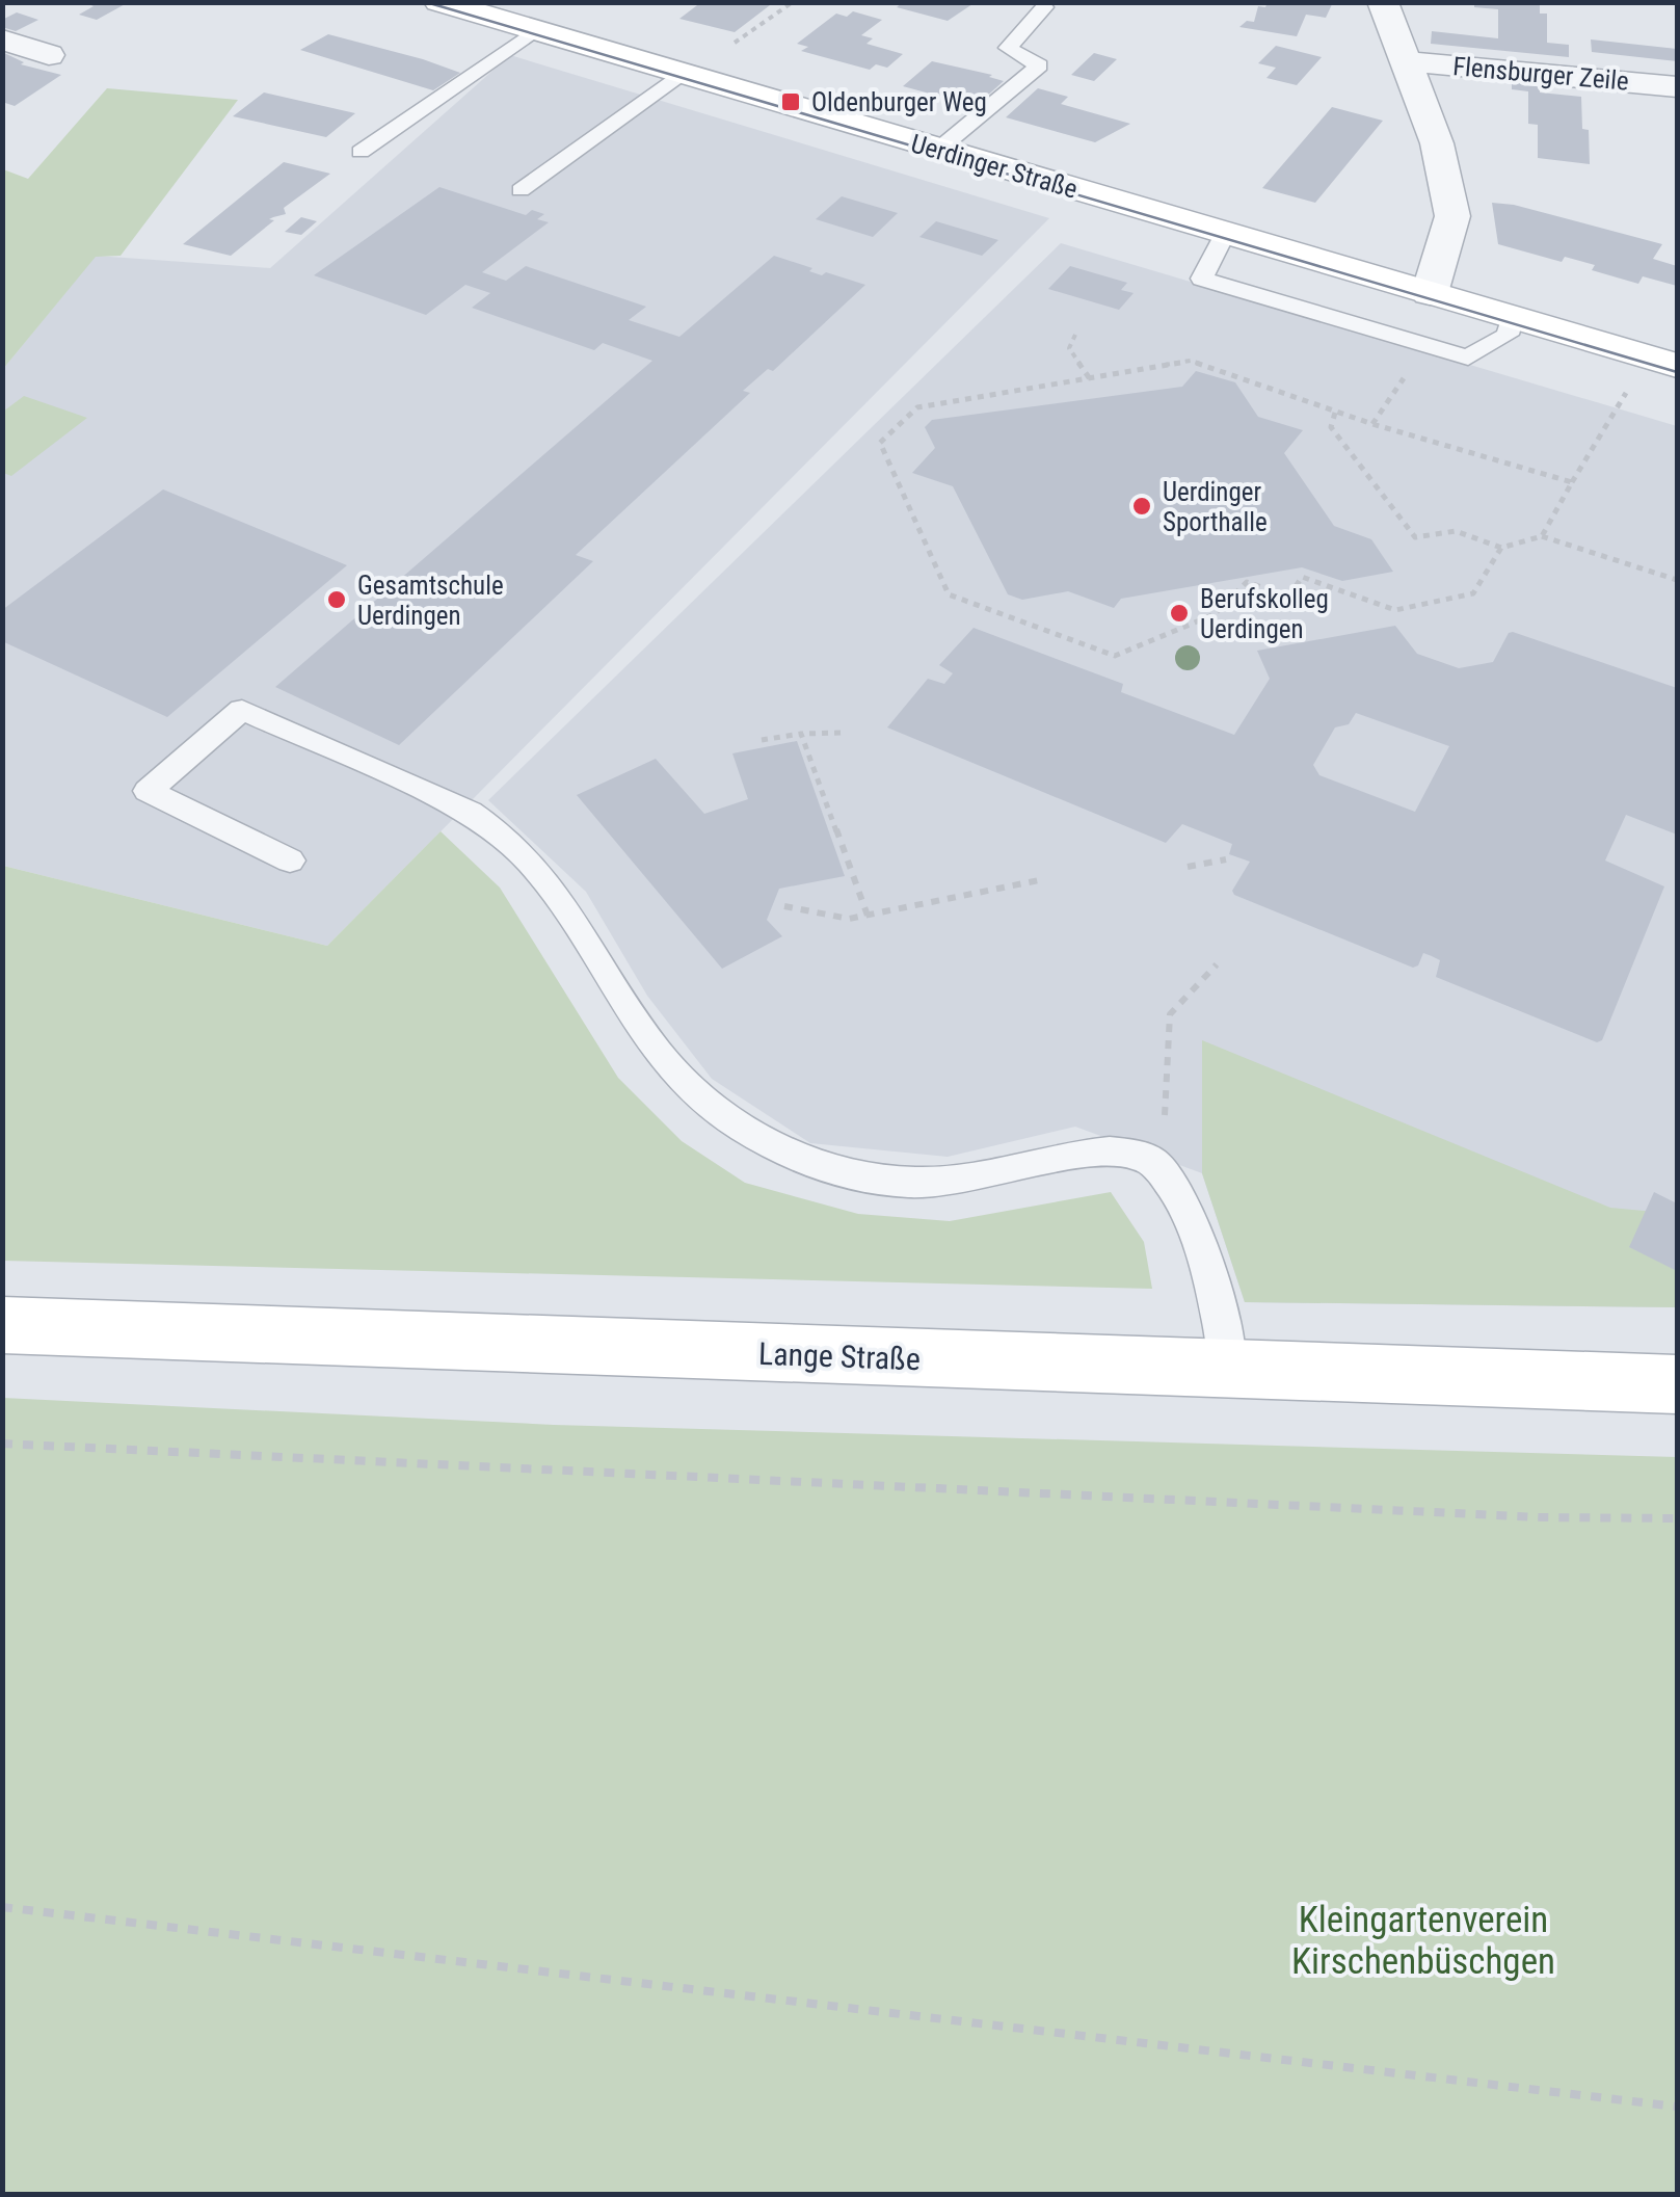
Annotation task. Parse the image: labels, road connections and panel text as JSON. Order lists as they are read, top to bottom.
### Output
{
  "streets": {
    "street": ["Flensburger Zeile", "Uerdinger Straße", "Lange Straße"]
  },
  "crossings": [
    ["Flensburger Zeile", "Uerdinger Straße"]
  ],
  "parks": ["Kleingartenverein Kirschenbüschgen"],
  "places": {
    "transit": ["Oldenburger Weg"],
    "other": ["Uerdinger Sporthalle", "Gesamtschule Uerdingen", "Berufskolleg Uerdingen"]
  }
}
